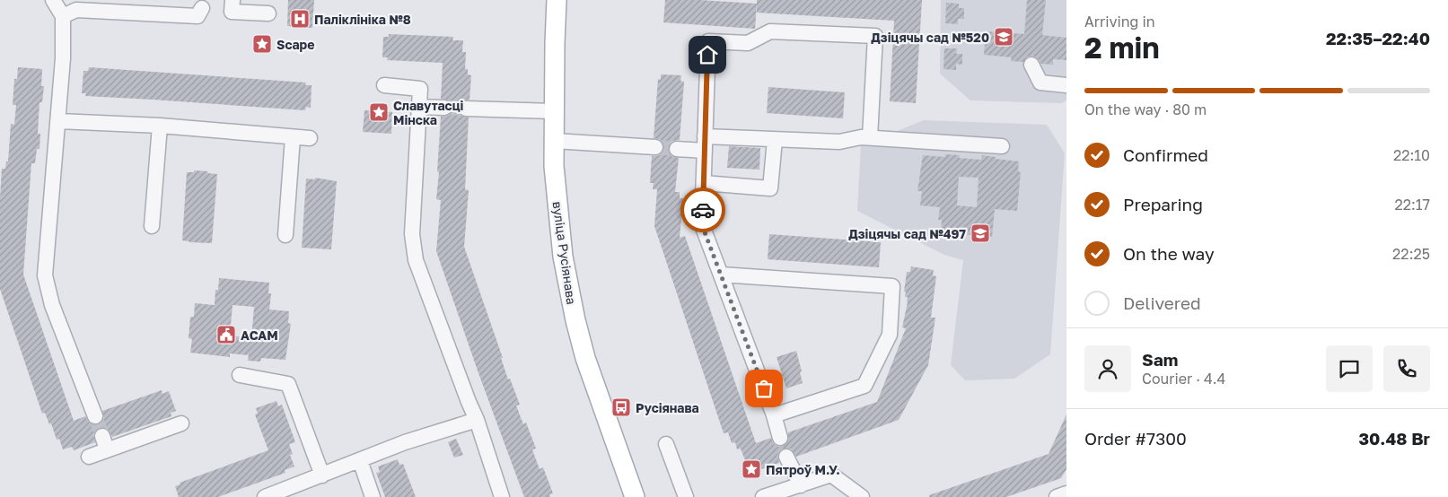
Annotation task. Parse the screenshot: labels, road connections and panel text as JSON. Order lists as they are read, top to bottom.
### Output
{
  "streets": {
    "main road": ["вуліца Русіянава"]
  },
  "places": {
    "hospital": ["Паліклініка №8"],
    "school or university": ["Дзіцячы сад №520", "Дзіцячы сад №497"],
    "place": ["Scape", "Славутасці Мінска", "Пятроў М.У."],
    "public building": ["АСАМ"],
    "bus stop": ["Русіянава"]
  },
  "page": {
    "heading": ["2 min", "Arriving in", "22:35–22:40"],
    "panel": [
      "Sam",
      "Courier · 4.4",
      "Order #7300",
      "30.48 Br"
    ],
    "bar": "On the way · 80 m",
    "list": [
      ["Confirmed", "22:10"],
      ["Preparing", "22:17"],
      ["On the way", "22:25"],
      "Delivered"
    ]
  }
}
